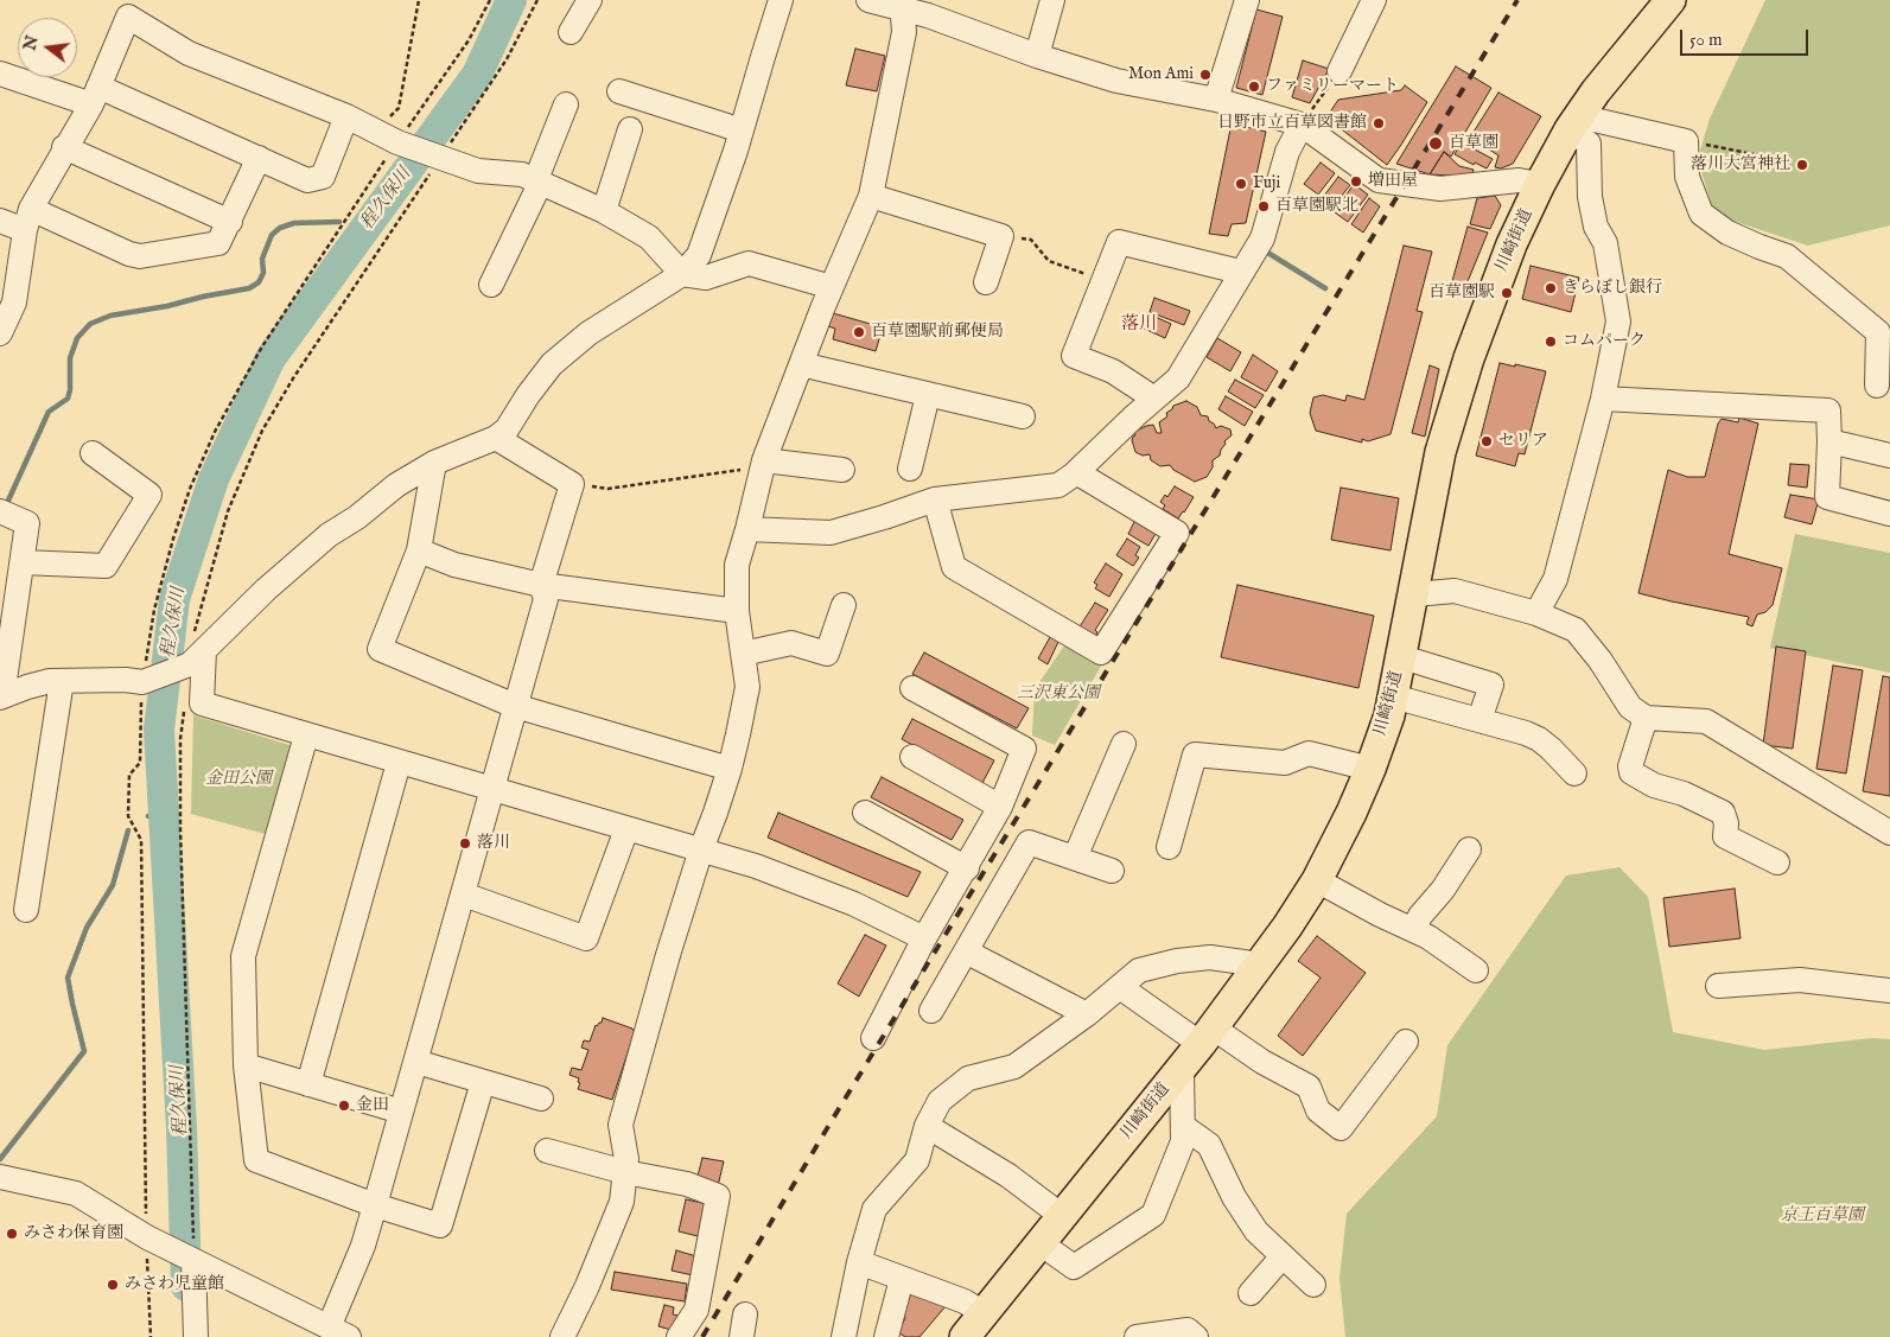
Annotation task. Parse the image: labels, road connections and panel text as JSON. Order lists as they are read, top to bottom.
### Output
{
  "streets": {
    "main road": ["川崎街道"]
  },
  "districts": ["落川"],
  "water": ["程久保川"],
  "parks": ["三沢東公園", "金田公園", "京王百草園"],
  "places": [
    "Mon Ami",
    "ファミリーマート",
    "日野市立百草図書館",
    "百草園",
    "落川大宮神社",
    "増田屋",
    "Fuji",
    "百草園駅北",
    "きらぼし銀行",
    "百草園駅",
    "百草園駅前郵便局",
    "コムパーク",
    "セリア",
    "落川",
    "金田",
    "みさわ保育園",
    "みさわ児童館"
  ],
  "scale_bar": "50 m",
  "north": "left"
}
